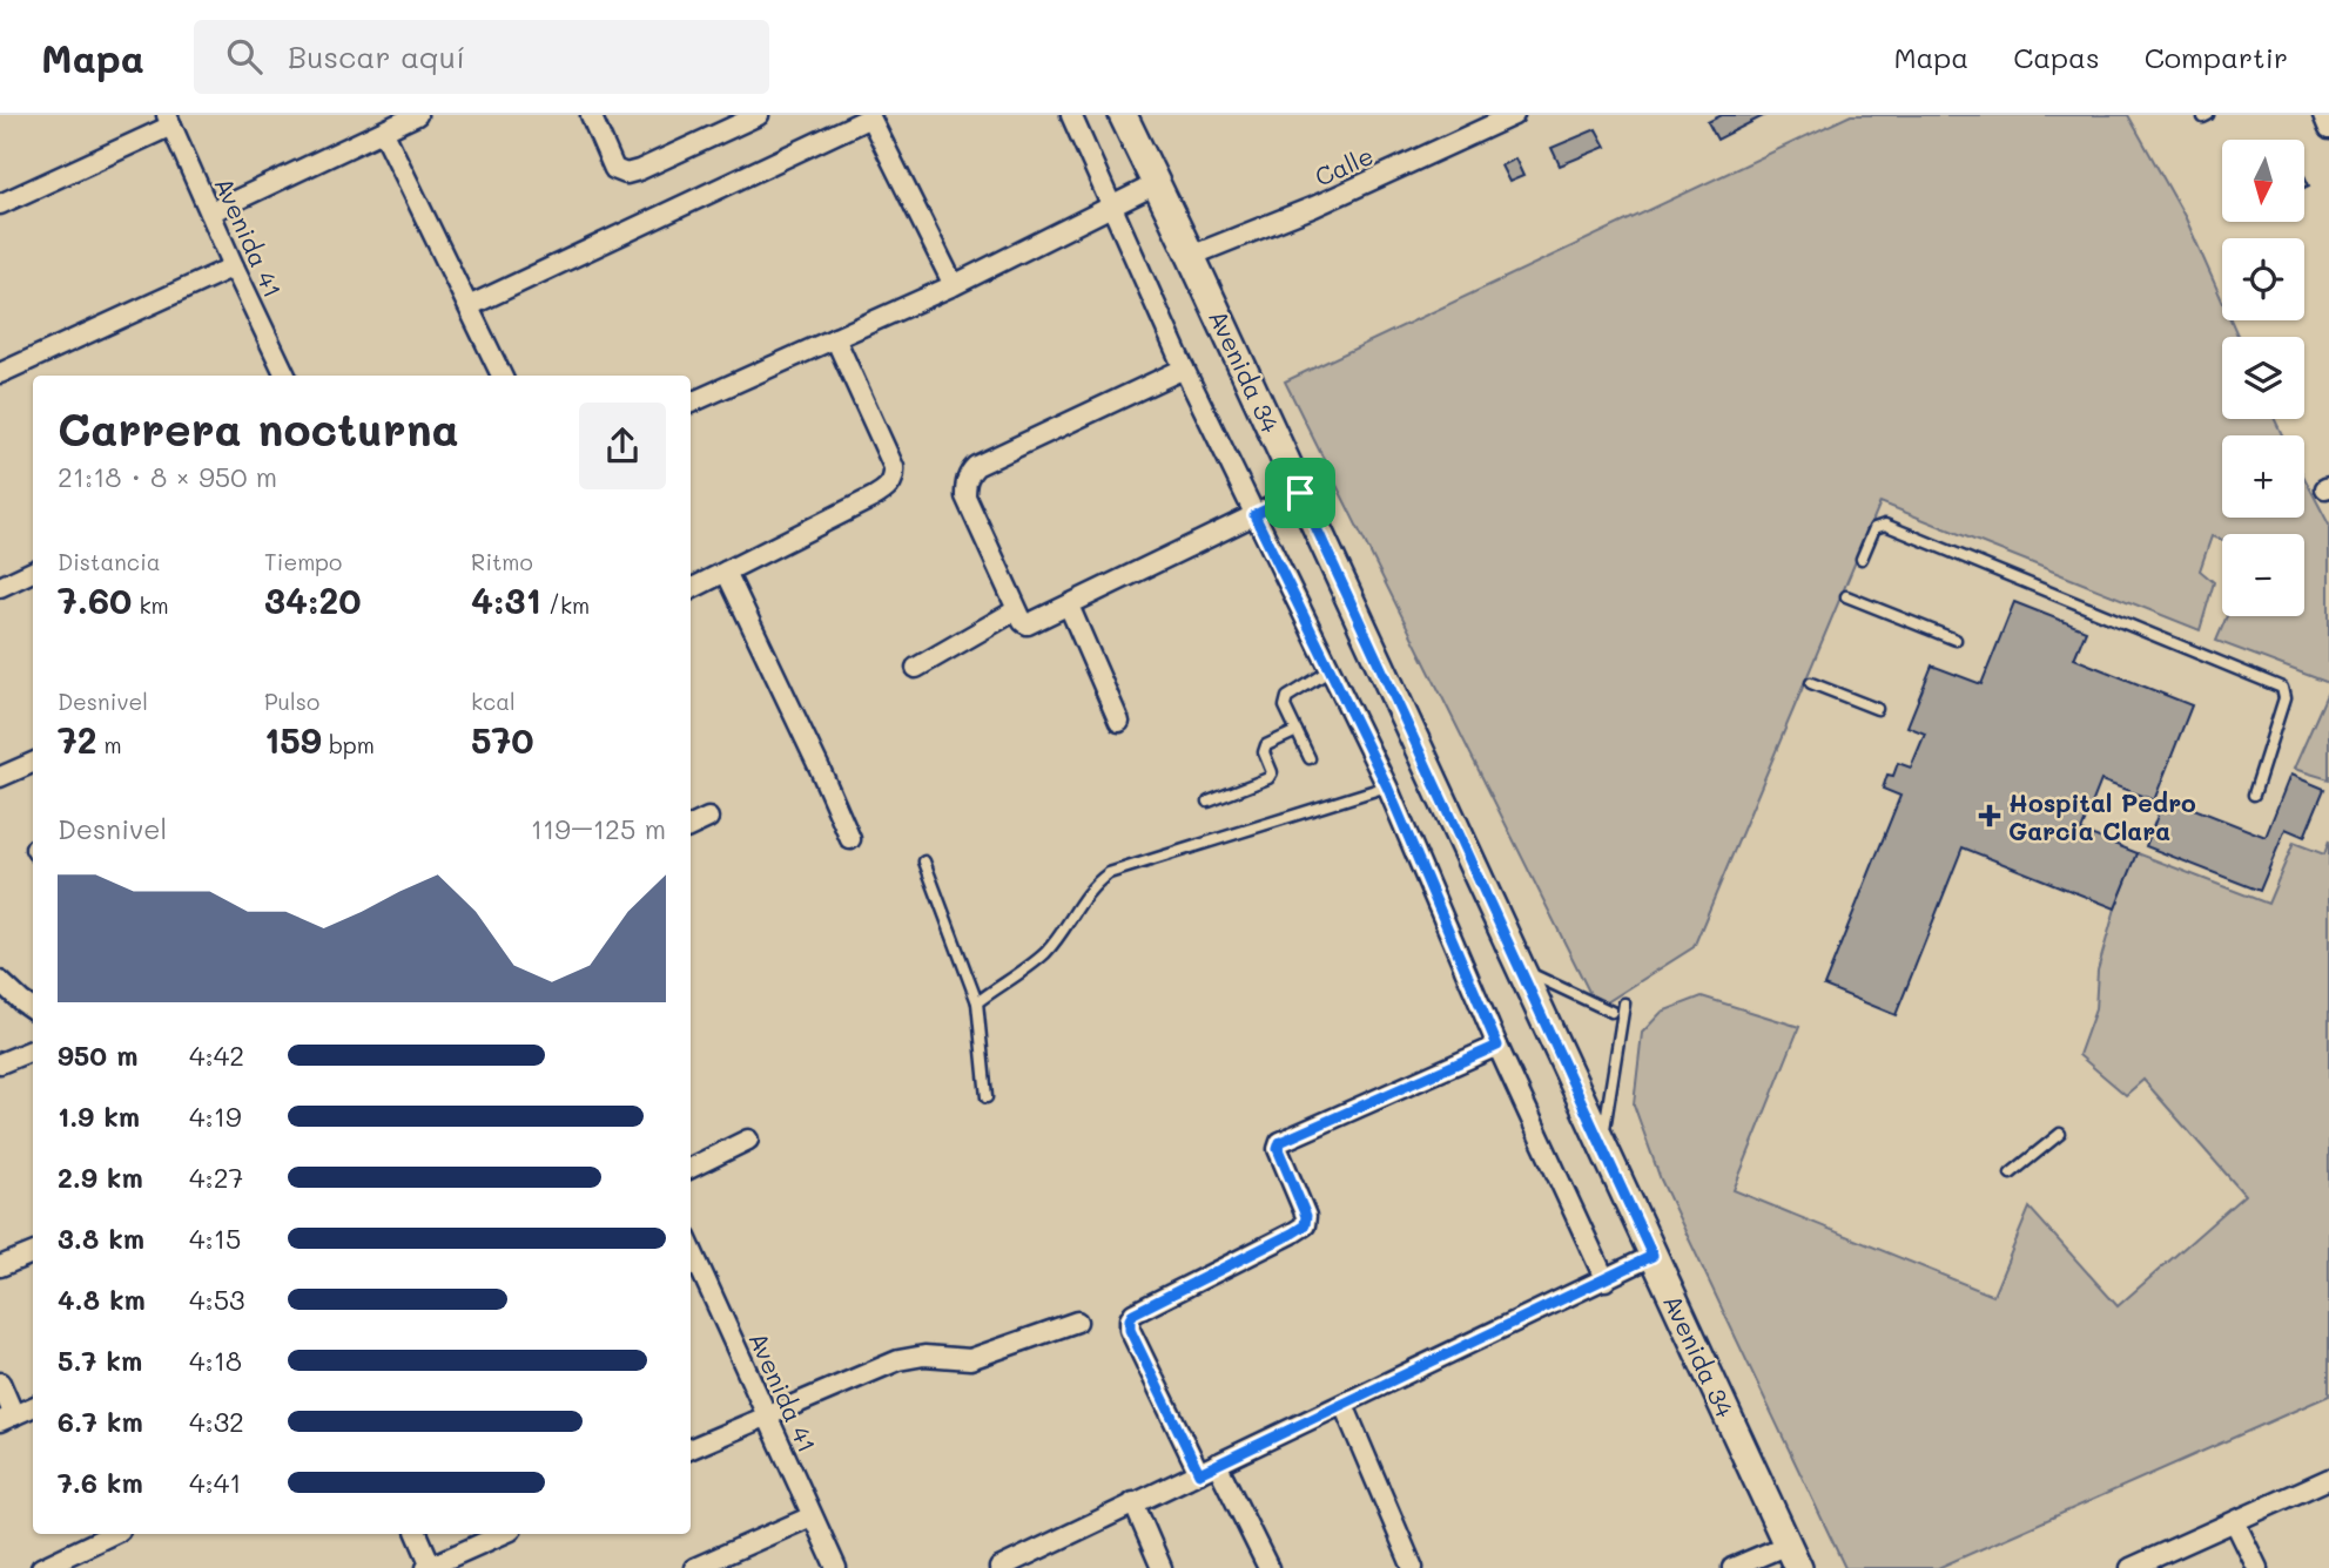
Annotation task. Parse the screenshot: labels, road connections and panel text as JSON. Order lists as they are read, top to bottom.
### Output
{
  "streets": {
    "street": ["Calle", "Avenida 41", "Avenida 34"]
  },
  "crossings": [
    ["Calle", "Avenida 34"]
  ],
  "places": {
    "health": ["Hospital Pedro Garcia Clara"]
  },
  "north": "bottom",
  "page": {
    "header": "Mapa",
    "search": "Buscar aquí",
    "nav": ["Mapa", "Capas", "Compartir"],
    "map_buttons": ["+", "−"],
    "heading": ["Carrera nocturna", "21:18 · 8 × 950 m"],
    "stats": [
      ["Distancia", "7.60 km"],
      ["Tiempo", "34:20"],
      ["Ritmo", "4:31 /km"],
      ["Desnivel", "72 m"],
      ["Pulso", "159 bpm"],
      ["kcal", "570"]
    ],
    "chart": ["Desnivel", "119–125 m"],
    "list": [
      {
        "name": "950 m",
        "note": "4:42"
      },
      {
        "name": "1.9 km",
        "note": "4:19"
      },
      {
        "name": "2.9 km",
        "note": "4:27"
      },
      {
        "name": "3.8 km",
        "note": "4:15"
      },
      {
        "name": "4.8 km",
        "note": "4:53"
      },
      {
        "name": "5.7 km",
        "note": "4:18"
      },
      {
        "name": "6.7 km",
        "note": "4:32"
      },
      {
        "name": "7.6 km",
        "note": "4:41"
      }
    ]
  }
}
